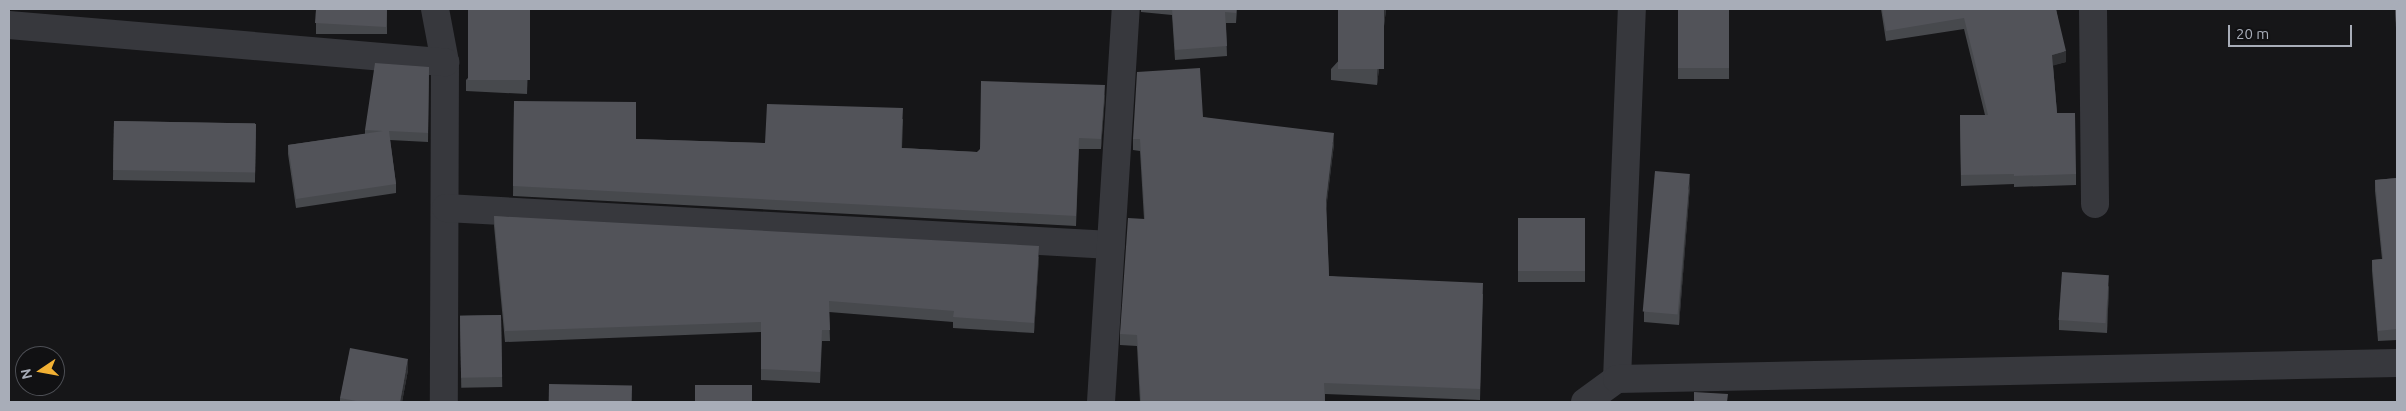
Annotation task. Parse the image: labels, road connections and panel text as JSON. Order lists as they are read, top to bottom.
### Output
{
  "scale_bar": "20 m",
  "north": "left"
}
